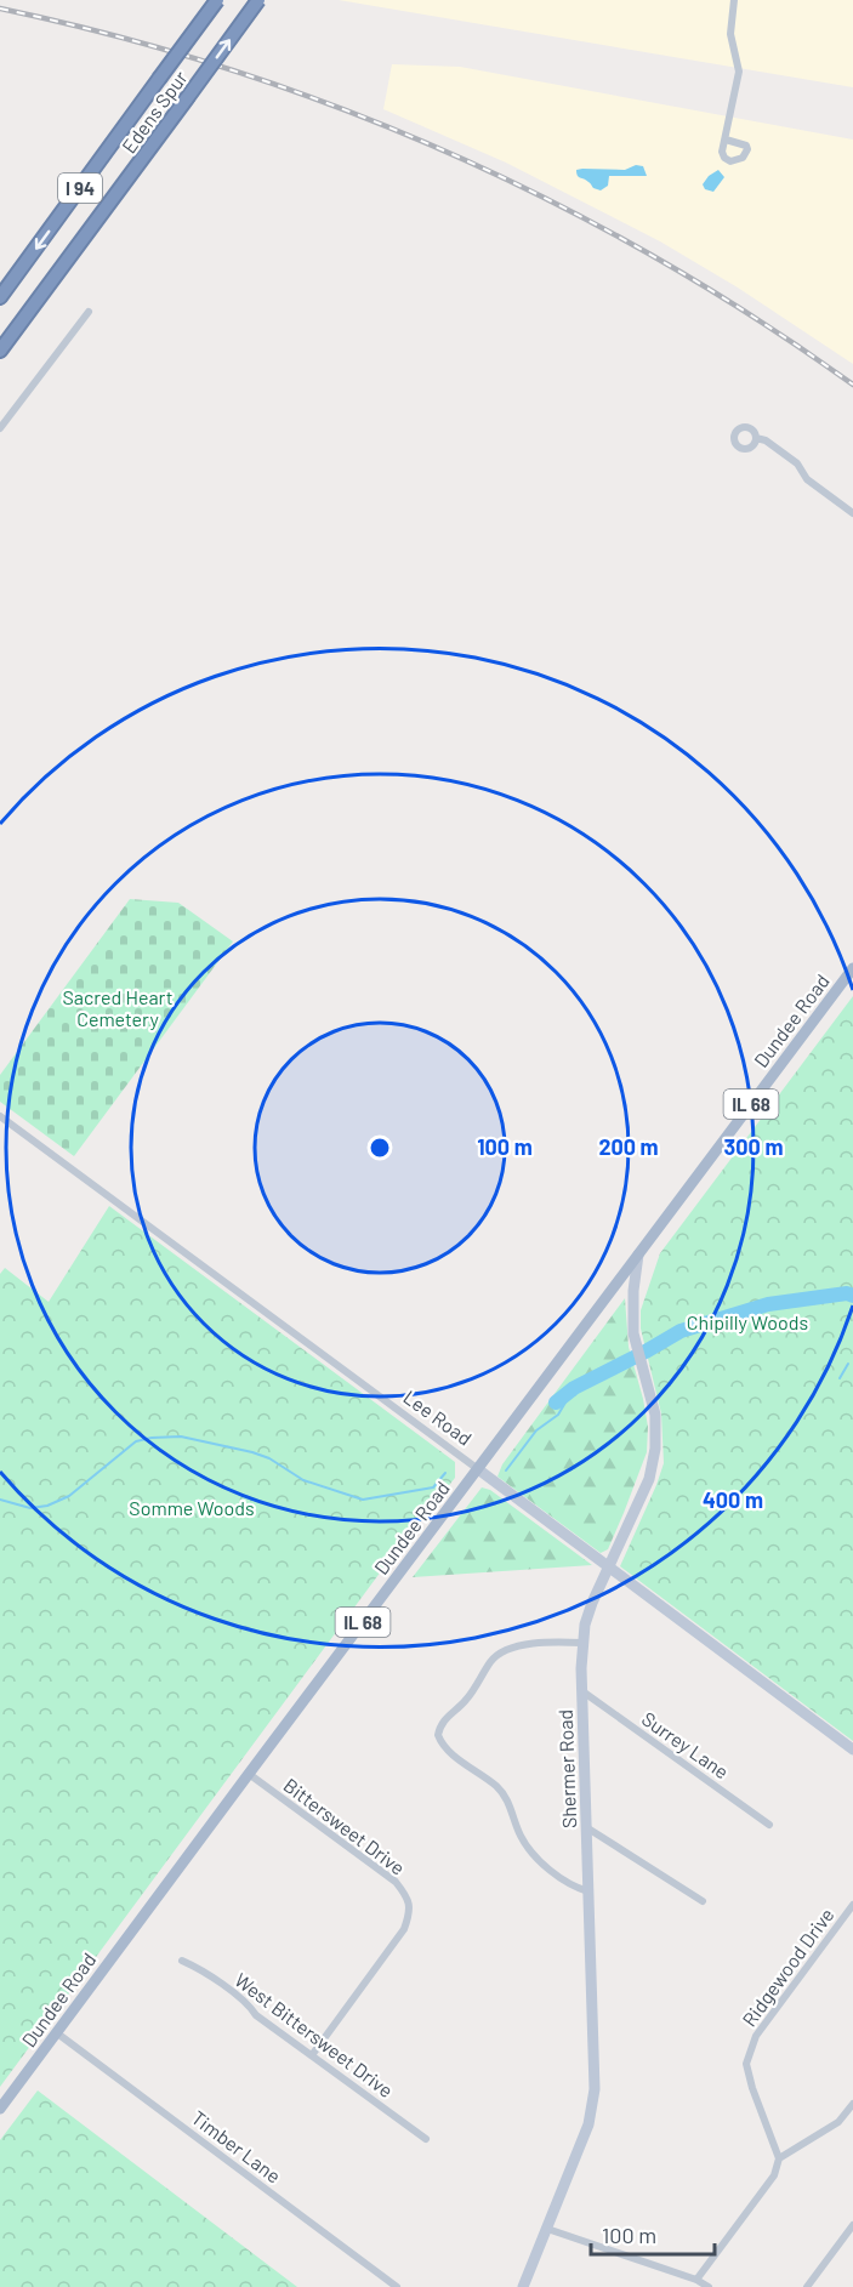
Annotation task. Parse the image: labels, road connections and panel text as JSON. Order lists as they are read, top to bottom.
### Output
{
  "streets": {
    "highway": ["Edens Spur", "I 94"],
    "main road": [
      "Dundee Road",
      "IL 68",
      "Lee Road",
      "Shermer Road"
    ],
    "street": [
      "Surrey Lane",
      "Bittersweet Drive",
      "Ridgewood Drive",
      "West Bittersweet Drive",
      "Timber Lane"
    ]
  },
  "crossings": [
    ["Dundee Road", "Lee Road"],
    ["Dundee Road", "Shermer Road"],
    ["Dundee Road", "Bittersweet Drive"],
    ["Dundee Road", "Timber Lane"],
    ["Lee Road", "Shermer Road"],
    ["Surrey Lane", "Shermer Road"],
    ["Bittersweet Drive", "West Bittersweet Drive"]
  ],
  "parks": ["Sacred Heart Cemetery", "Chipilly Woods", "Somme Woods"],
  "scale_bar": "100 m",
  "rings": [
    "100 m",
    "200 m",
    "300 m",
    "400 m"
  ]
}
